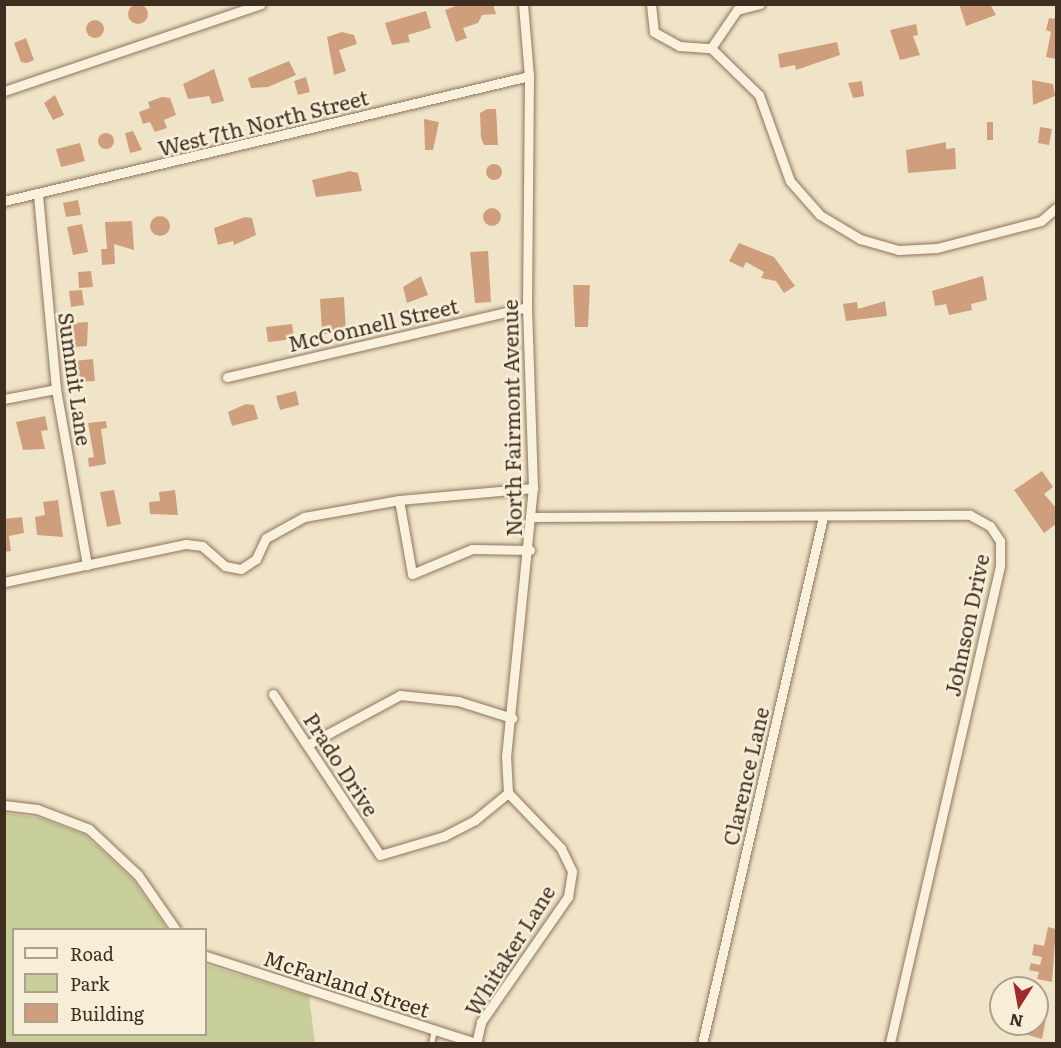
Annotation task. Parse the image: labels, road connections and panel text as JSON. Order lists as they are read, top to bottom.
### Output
{
  "streets": {
    "street": [
      "West 7th North Street",
      "McConnell Street",
      "Summit Lane",
      "North Fairmont Avenue",
      "Johnson Drive",
      "Prado Drive",
      "Clarence Lane",
      "Whitaker Lane",
      "McFarland Street"
    ]
  },
  "crossings": [
    ["West 7th North Street", "Summit Lane"],
    ["West 7th North Street", "North Fairmont Avenue"],
    ["McConnell Street", "North Fairmont Avenue"],
    ["North Fairmont Avenue", "Johnson Drive"],
    ["North Fairmont Avenue", "Prado Drive"],
    ["North Fairmont Avenue", "Whitaker Lane"],
    ["Johnson Drive", "Clarence Lane"],
    ["Prado Drive", "Whitaker Lane"],
    ["Whitaker Lane", "McFarland Street"]
  ],
  "legend": ["Road", "Park", "Building"],
  "north": "bottom"
}
